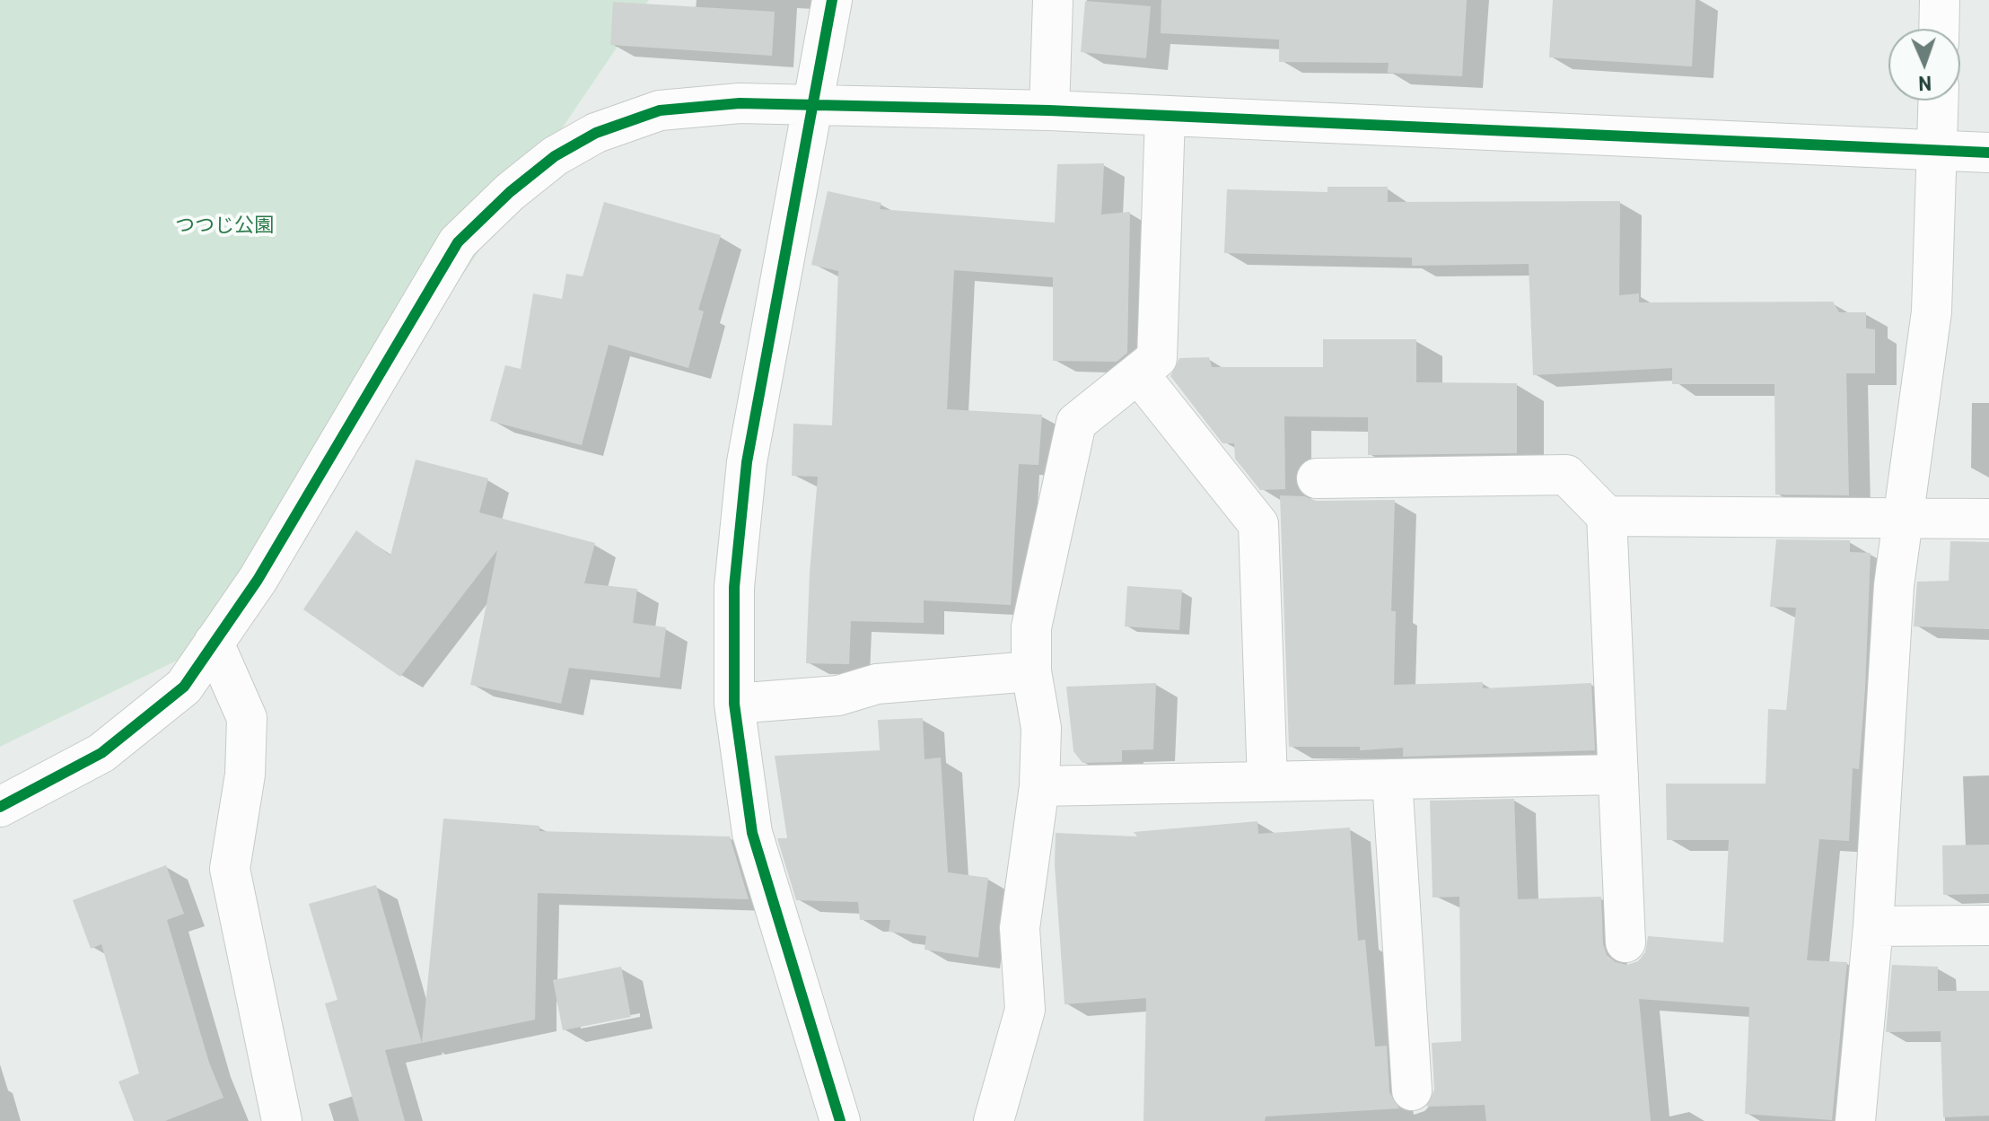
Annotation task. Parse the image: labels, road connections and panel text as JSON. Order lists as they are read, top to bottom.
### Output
{
  "parks": ["つつじ公園"],
  "north": "bottom"
}
